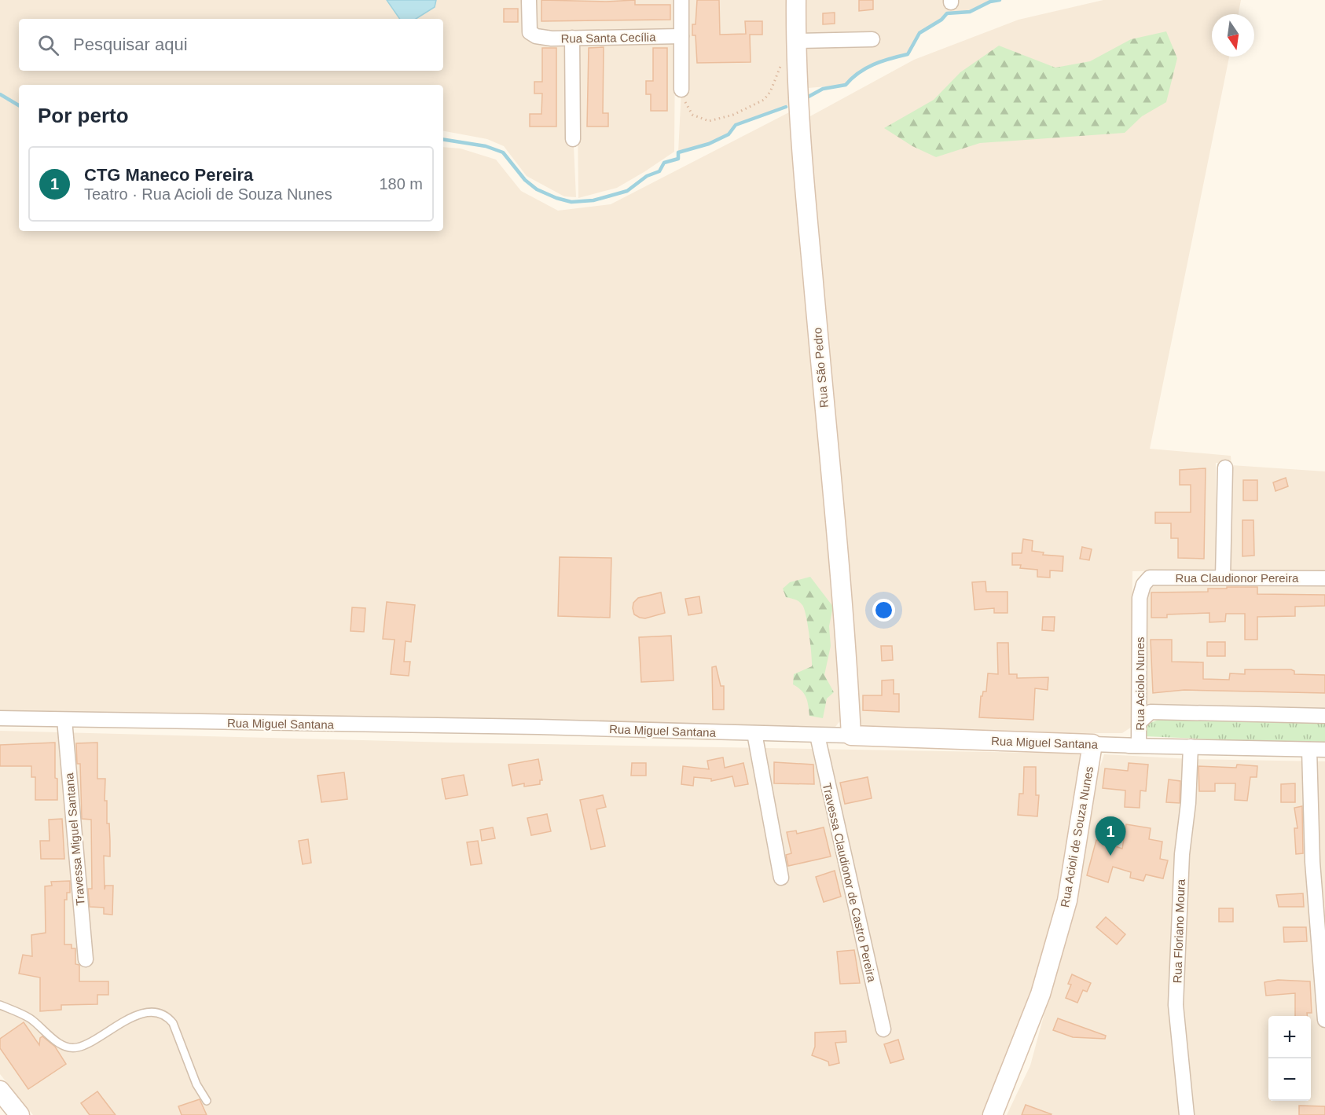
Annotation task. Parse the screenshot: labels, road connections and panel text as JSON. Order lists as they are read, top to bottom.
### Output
{
  "streets": {
    "street": [
      "Rua Santa Cecília",
      "Rua São Pedro",
      "Rua Claudionor Pereira",
      "Rua Aciolo Nunes",
      "Rua Miguel Santana",
      "Rua Acioli de Souza Nunes",
      "Travessa Miguel Santana",
      "Travessa Claudionor de Castro Pereira",
      "Rua Floriano Moura"
    ]
  },
  "crossings": [
    ["Rua São Pedro", "Rua Miguel Santana"],
    ["Rua Claudionor Pereira", "Rua Aciolo Nunes"],
    ["Rua Aciolo Nunes", "Rua Miguel Santana"],
    ["Rua Aciolo Nunes", "Rua Acioli de Souza Nunes"],
    ["Rua Miguel Santana", "Rua Acioli de Souza Nunes"],
    ["Rua Miguel Santana", "Travessa Miguel Santana"],
    ["Rua Miguel Santana", "Travessa Claudionor de Castro Pereira"],
    ["Rua Miguel Santana", "Rua Floriano Moura"]
  ],
  "north": "bottom",
  "page": {
    "search": "Pesquisar aqui",
    "heading": "Por perto",
    "list": [
      {
        "mark": "1",
        "name": "CTG Maneco Pereira",
        "note": "Teatro · Rua Acioli de Souza Nunes",
        "value": "180 m"
      }
    ],
    "pins": "1",
    "map_buttons": ["+", "−"]
  }
}
